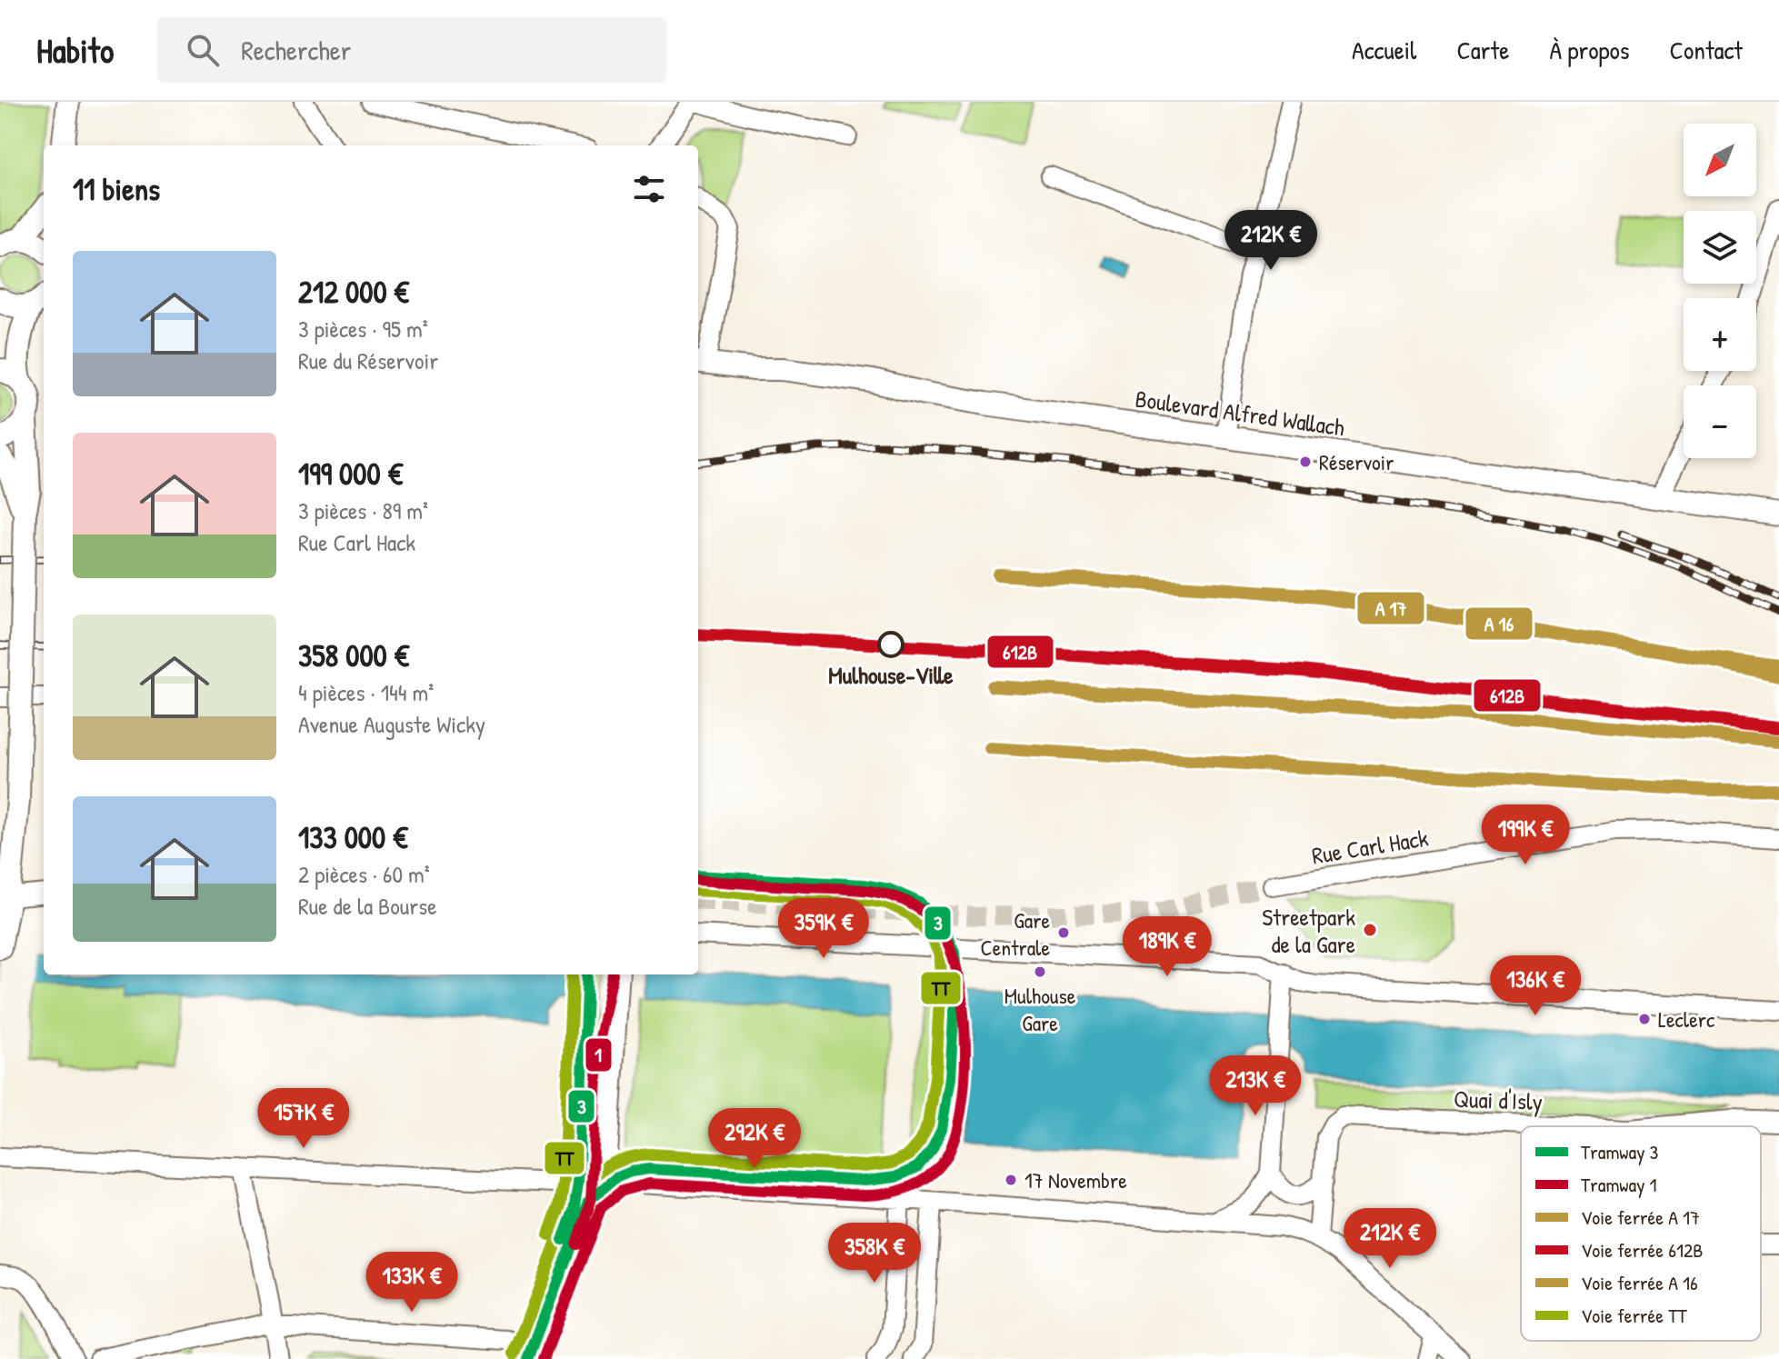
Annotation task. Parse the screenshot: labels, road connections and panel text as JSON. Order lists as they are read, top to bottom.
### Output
{
  "streets": {
    "main road": ["Boulevard Alfred Wallach"],
    "street": ["Rue Carl Hack", "Quai d'Isly"]
  },
  "places": [
    "Réservoir",
    "Mulhouse-Ville",
    "Streetpark de la Gare",
    "Gare Centrale",
    "Mulhouse Gare",
    "Leclerc",
    "17 Novembre"
  ],
  "lines": [
    "rail line 612B",
    "tram line 3",
    "tram line 1",
    "rail line TT"
  ],
  "legend": [
    "Tramway 3",
    "Tramway 1",
    "Voie ferrée A 17",
    "Voie ferrée 612B",
    "Voie ferrée A 16",
    "Voie ferrée TT"
  ],
  "north": "bottom left",
  "page": {
    "header": "Habito",
    "search": "Rechercher",
    "nav": [
      "Accueil",
      "Carte",
      "À propos",
      "Contact"
    ],
    "map_buttons": ["+", "−"],
    "heading": "11 biens",
    "price": [
      "212K €",
      "199K €",
      "359K €",
      "189K €",
      "136K €",
      "213K €",
      "157K €",
      "292K €",
      "212K €",
      "358K €",
      "133K €"
    ],
    "list": [
      {
        "name": "212 000 €",
        "note": "3 pièces · 95 m² · Rue du Réservoir"
      },
      {
        "name": "199 000 €",
        "note": "3 pièces · 89 m² · Rue Carl Hack"
      },
      {
        "name": "358 000 €",
        "note": "4 pièces · 144 m² · Avenue Auguste Wicky"
      },
      {
        "name": "133 000 €",
        "note": "2 pièces · 60 m² · Rue de la Bourse"
      }
    ]
  }
}
